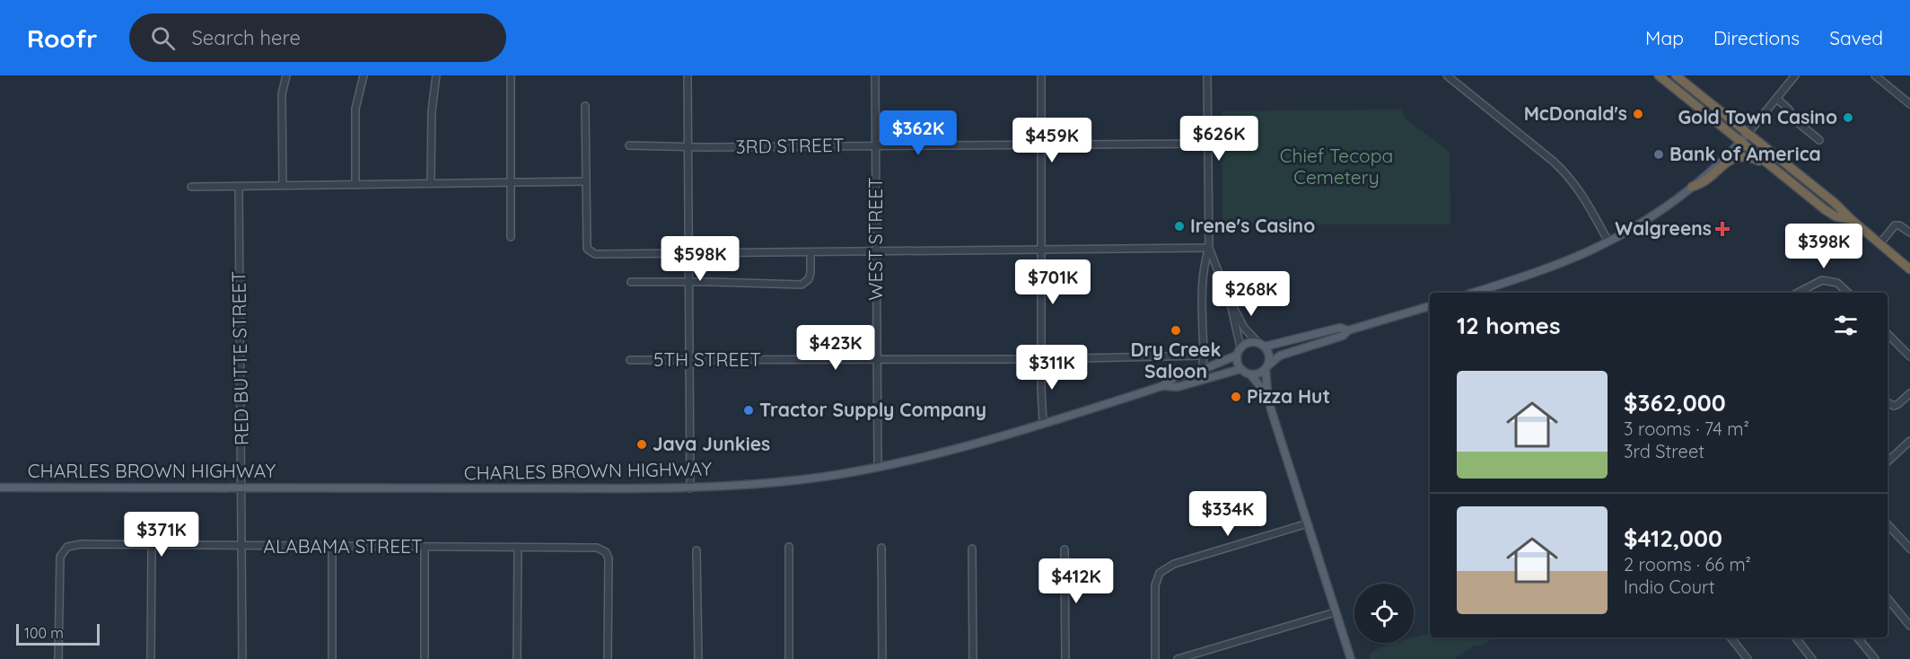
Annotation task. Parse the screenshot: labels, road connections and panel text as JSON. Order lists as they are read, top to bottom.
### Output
{
  "streets": {
    "main road": ["CHARLES BROWN HIGHWAY"],
    "street": [
      "3RD STREET",
      "WEST STREET",
      "RED BUTTE STREET",
      "5TH STREET",
      "ALABAMA STREET"
    ]
  },
  "crossings": [
    ["3RD STREET", "WEST STREET"],
    ["WEST STREET", "5TH STREET"],
    ["WEST STREET", "CHARLES BROWN HIGHWAY"],
    ["RED BUTTE STREET", "CHARLES BROWN HIGHWAY"],
    ["RED BUTTE STREET", "ALABAMA STREET"]
  ],
  "parks": ["Chief Tecopa Cemetery"],
  "places": {
    "other": [
      "McDonald's",
      "Gold Town Casino",
      "Bank of America",
      "Irene's Casino",
      "Dry Creek Saloon",
      "Pizza Hut",
      "Tractor Supply Company",
      "Java Junkies"
    ],
    "health": ["Walgreens"]
  },
  "scale_bar": "100 m",
  "page": {
    "header": "Roofr",
    "search": "Search here",
    "nav": ["Map", "Directions", "Saved"],
    "price": [
      "$362K",
      "$626K",
      "$459K",
      "$398K",
      "$598K",
      "$701K",
      "$268K",
      "$423K",
      "$311K",
      "$334K",
      "$371K",
      "$412K"
    ],
    "heading": "12 homes",
    "list": [
      {
        "name": "$362,000",
        "note": "3 rooms · 74 m² · 3rd Street"
      },
      {
        "name": "$412,000",
        "note": "2 rooms · 66 m² · Indio Court"
      }
    ],
    "scale": "100 m"
  }
}
